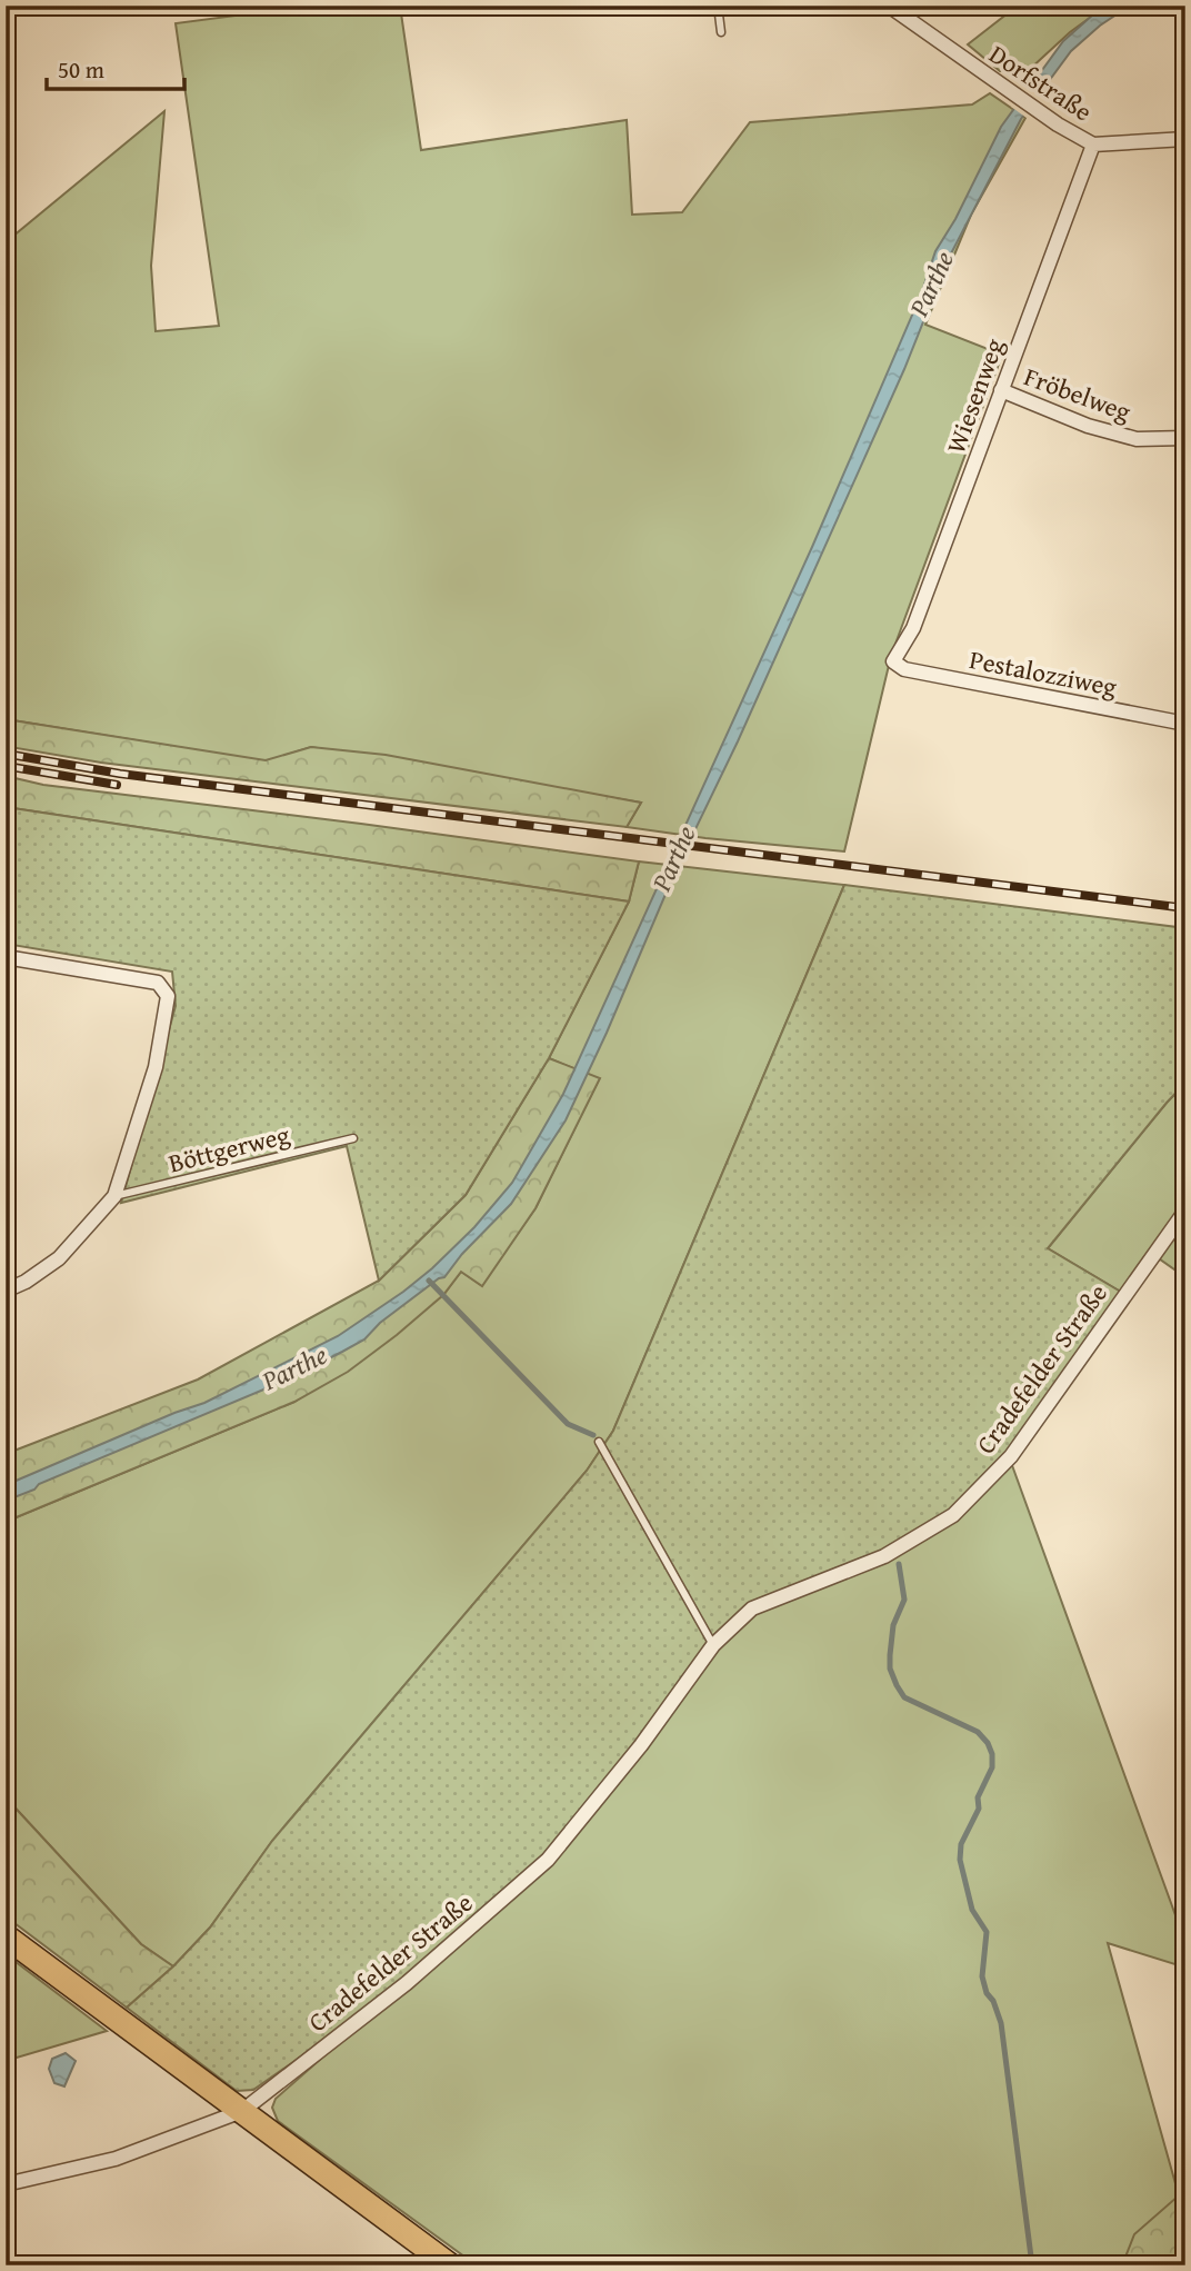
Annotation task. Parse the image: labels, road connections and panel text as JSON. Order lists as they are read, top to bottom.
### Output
{
  "streets": {
    "street": [
      "Dorfstraße",
      "Fröbelweg",
      "Wiesenweg",
      "Pestalozziweg",
      "Cradefelder Straße"
    ],
    "lane": ["Böttgerweg"]
  },
  "crossings": [
    ["Dorfstraße", "Wiesenweg"],
    ["Fröbelweg", "Wiesenweg"],
    ["Wiesenweg", "Pestalozziweg"]
  ],
  "water": ["Parthe"],
  "scale_bar": "50 m"
}
